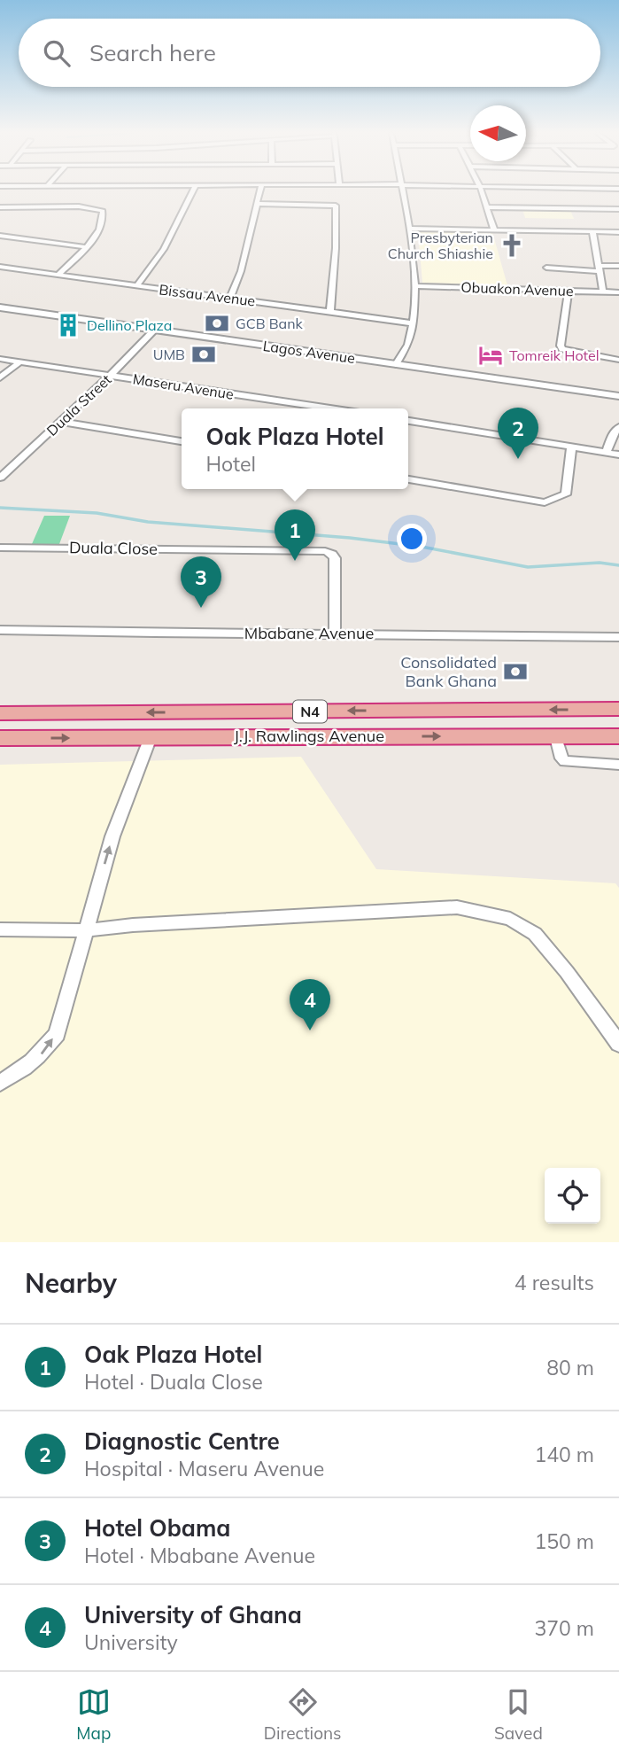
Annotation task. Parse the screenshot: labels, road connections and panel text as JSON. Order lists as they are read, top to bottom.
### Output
{
  "streets": {
    "highway": ["N4", "J.J. Rawlings Avenue"],
    "street": [
      "Obuakon Avenue",
      "Bissau Avenue",
      "Lagos Avenue",
      "Maseru Avenue",
      "Duala Street",
      "Duala Close",
      "Mbabane Avenue"
    ]
  },
  "crossings": [
    ["Lagos Avenue", "Duala Street"],
    ["Maseru Avenue", "Duala Street"],
    ["Duala Close", "Mbabane Avenue"]
  ],
  "places": {
    "church": ["Presbyterian Church Shiashie"],
    "bank": ["GCB Bank", "UMB", "Consolidated Bank Ghana"],
    "building": ["Dellino Plaza"],
    "hotel": ["Tomreik Hotel"]
  },
  "north": "left",
  "page": {
    "search": "Search here",
    "pins": [
      "2",
      "1",
      "3",
      "4"
    ],
    "popup": ["Oak Plaza Hotel", "Hotel"],
    "heading": ["Nearby", "4 results"],
    "list": [
      {
        "mark": "1",
        "name": "Oak Plaza Hotel",
        "note": "Hotel · Duala Close",
        "value": "80 m"
      },
      {
        "mark": "2",
        "name": "Diagnostic Centre",
        "note": "Hospital · Maseru Avenue",
        "value": "140 m"
      },
      {
        "mark": "3",
        "name": "Hotel Obama",
        "note": "Hotel · Mbabane Avenue",
        "value": "150 m"
      },
      {
        "mark": "4",
        "name": "University of Ghana",
        "note": "University",
        "value": "370 m"
      }
    ],
    "nav": ["Map", "Directions", "Saved"]
  }
}
